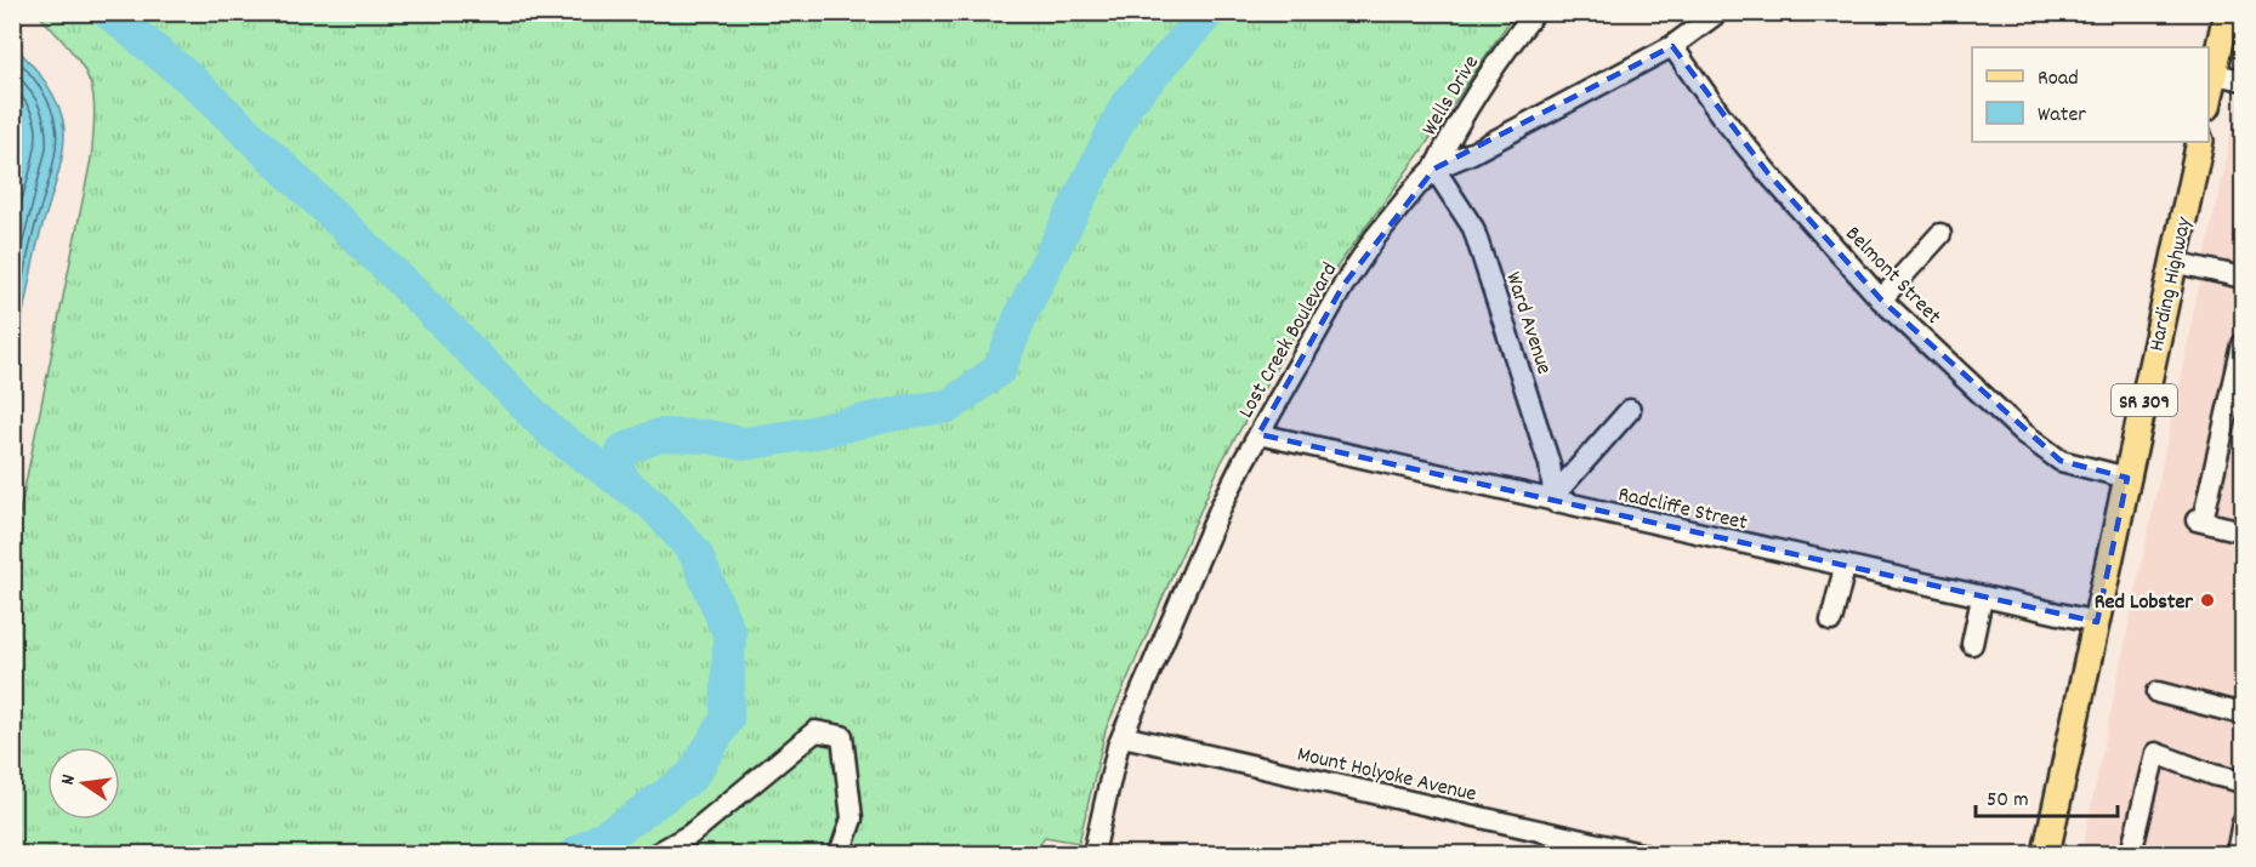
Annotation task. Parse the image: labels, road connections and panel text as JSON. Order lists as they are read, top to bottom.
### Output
{
  "streets": {
    "main road": ["Harding Highway", "SR 309"],
    "street": [
      "Wells Drive",
      "Belmont Street",
      "Ward Avenue",
      "Lost Creek Boulevard",
      "Radcliffe Street",
      "Mount Holyoke Avenue"
    ]
  },
  "crossings": [
    ["Wells Drive", "Ward Avenue"],
    ["Wells Drive", "Lost Creek Boulevard"],
    ["Belmont Street", "Harding Highway"],
    ["Belmont Street", "Lost Creek Boulevard"],
    ["Harding Highway", "Radcliffe Street"],
    ["Ward Avenue", "Lost Creek Boulevard"],
    ["Ward Avenue", "Radcliffe Street"],
    ["Lost Creek Boulevard", "Radcliffe Street"],
    ["Lost Creek Boulevard", "Mount Holyoke Avenue"]
  ],
  "places": ["Red Lobster"],
  "legend": ["Road", "Water"],
  "scale_bar": "50 m",
  "north": "left"
}
